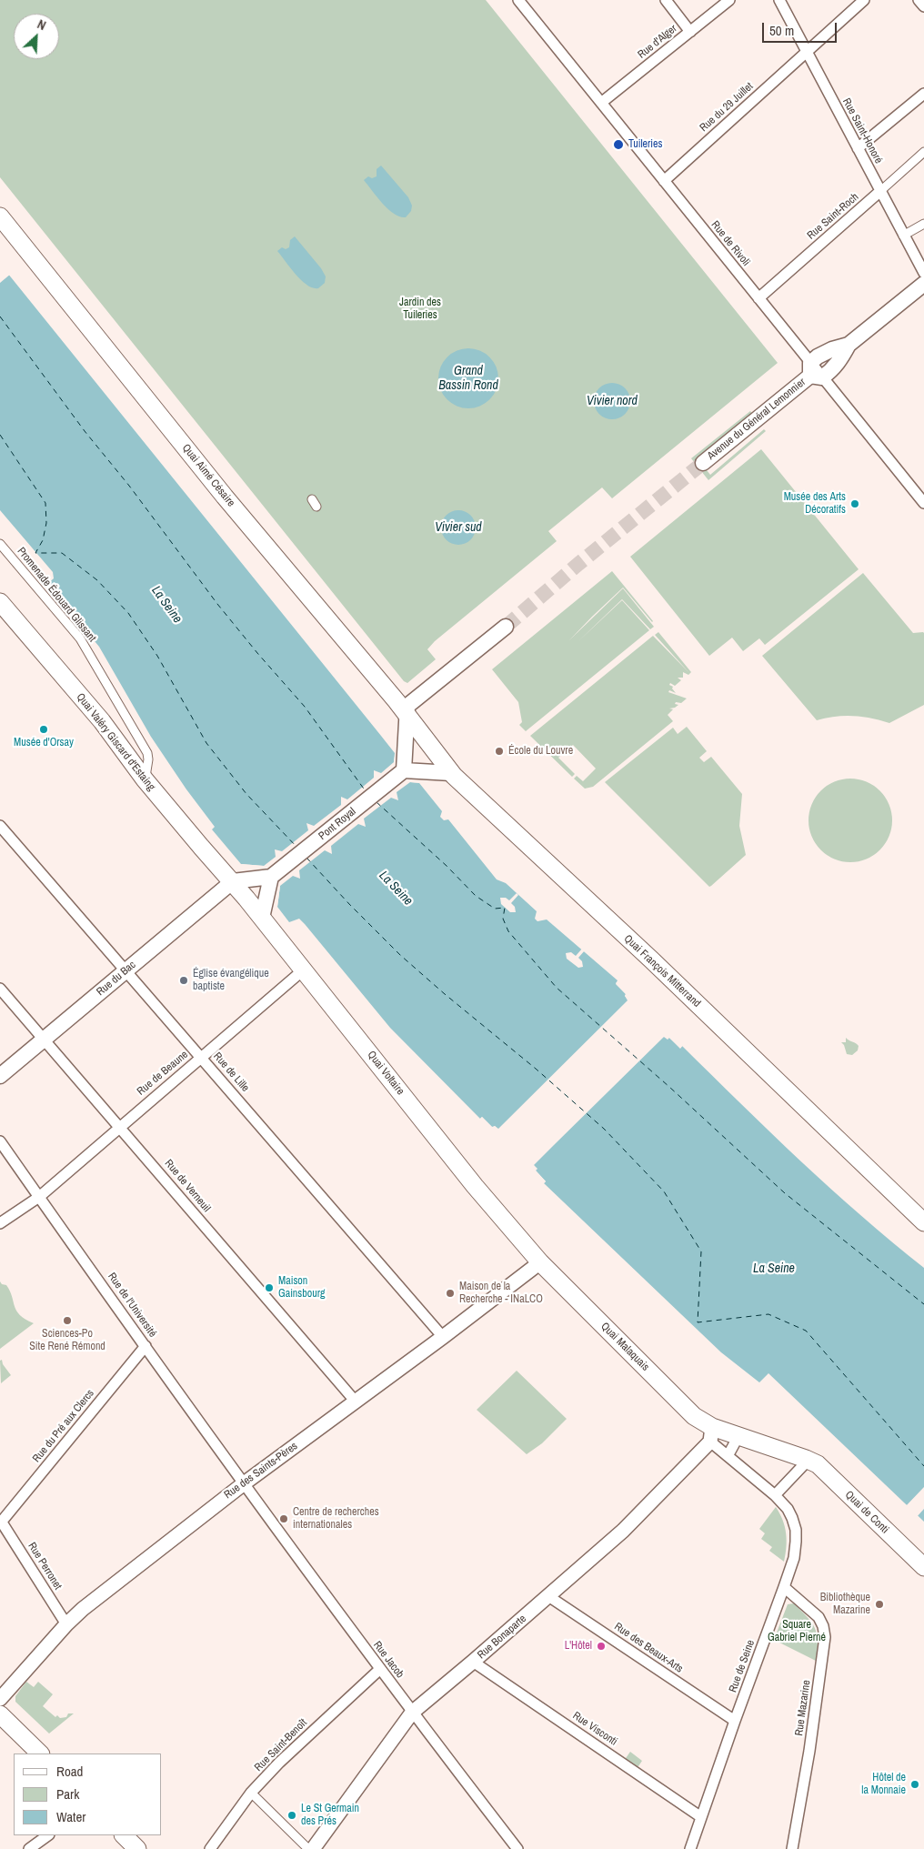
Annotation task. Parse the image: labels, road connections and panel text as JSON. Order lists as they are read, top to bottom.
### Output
{
  "streets": {
    "main road": [
      "Avenue du Général Lemonnier",
      "Quai Aimé Césaire",
      "Quai Valéry Giscard d'Estaing",
      "Pont Royal",
      "Quai François Mitterrand",
      "Rue du Bac",
      "Quai Voltaire",
      "Quai Malaquais",
      "Quai de Conti"
    ],
    "street": [
      "Rue d'Alger",
      "Rue du 29 Juillet",
      "Rue Saint-Honoré",
      "Rue Saint-Roch",
      "Rue de Rivoli",
      "Promenade Édouard Glissant",
      "Rue de Lille",
      "Rue de Beaune",
      "Rue de Verneuil",
      "Rue de l'Université",
      "Rue du Pré aux Clercs",
      "Rue des Saints-Pères",
      "Rue Perronet",
      "Rue Bonaparte",
      "Rue des Beaux-Arts",
      "Rue Jacob",
      "Rue de Seine",
      "Rue Mazarine",
      "Rue Visconti",
      "Rue Saint-Benoît"
    ]
  },
  "crossings": [
    ["Rue d'Alger", "Rue de Rivoli"],
    ["Rue du 29 Juillet", "Rue Saint-Honoré"],
    ["Rue du 29 Juillet", "Rue de Rivoli"],
    ["Rue Saint-Honoré", "Rue Saint-Roch"],
    ["Rue Saint-Roch", "Rue de Rivoli"],
    ["Rue de Rivoli", "Avenue du Général Lemonnier"],
    ["Quai Aimé Césaire", "Quai François Mitterrand"],
    ["Promenade Édouard Glissant", "Quai Valéry Giscard d'Estaing"],
    ["Quai Valéry Giscard d'Estaing", "Pont Royal"],
    ["Quai Valéry Giscard d'Estaing", "Rue du Bac"],
    ["Quai Valéry Giscard d'Estaing", "Quai Voltaire"],
    ["Pont Royal", "Rue du Bac"],
    ["Pont Royal", "Quai Voltaire"],
    ["Rue du Bac", "Rue de Lille"],
    ["Rue du Bac", "Quai Voltaire"],
    ["Rue du Bac", "Rue de Verneuil"],
    ["Rue de Lille", "Rue de Beaune"],
    ["Rue de Lille", "Rue des Saints-Pères"],
    ["Rue de Beaune", "Quai Voltaire"],
    ["Rue de Beaune", "Rue de Verneuil"],
    ["Rue de Beaune", "Rue de l'Université"],
    ["Quai Voltaire", "Quai Malaquais"],
    ["Quai Voltaire", "Rue des Saints-Pères"],
    ["Rue de Verneuil", "Rue des Saints-Pères"],
    ["Rue de l'Université", "Rue du Pré aux Clercs"],
    ["Rue de l'Université", "Rue des Saints-Pères"],
    ["Rue de l'Université", "Rue Jacob"],
    ["Quai Malaquais", "Rue des Saints-Pères"],
    ["Quai Malaquais", "Quai de Conti"],
    ["Quai Malaquais", "Rue Bonaparte"],
    ["Quai Malaquais", "Rue de Seine"],
    ["Rue du Pré aux Clercs", "Rue Perronet"],
    ["Rue des Saints-Pères", "Rue Perronet"],
    ["Rue des Saints-Pères", "Rue Jacob"],
    ["Rue Bonaparte", "Rue des Beaux-Arts"],
    ["Rue Bonaparte", "Rue Jacob"],
    ["Rue Bonaparte", "Rue Visconti"],
    ["Rue des Beaux-Arts", "Rue de Seine"],
    ["Rue Jacob", "Rue Saint-Benoît"],
    ["Rue de Seine", "Rue Mazarine"],
    ["Rue de Seine", "Rue Visconti"]
  ],
  "water": [
    "Grand Bassin Rond",
    "Vivier nord",
    "Vivier sud",
    "La Seine"
  ],
  "parks": ["Jardin des Tuileries", "Square Gabriel Pierné"],
  "places": [
    "Tuileries",
    "Musée des Arts Décoratifs",
    "Musée d'Orsay",
    "École du Louvre",
    "Église évangélique baptiste",
    "Maison Gainsbourg",
    "Maison de la Recherche - INaLCO",
    "Sciences-Po Site René Rémond",
    "Centre de recherches internationales",
    "Bibliothèque Mazarine",
    "L'Hôtel",
    "Hôtel de la Monnaie",
    "Le St Germain des Prés"
  ],
  "legend": ["Road", "Park", "Water"],
  "scale_bar": "50 m",
  "north": "top right"
}
